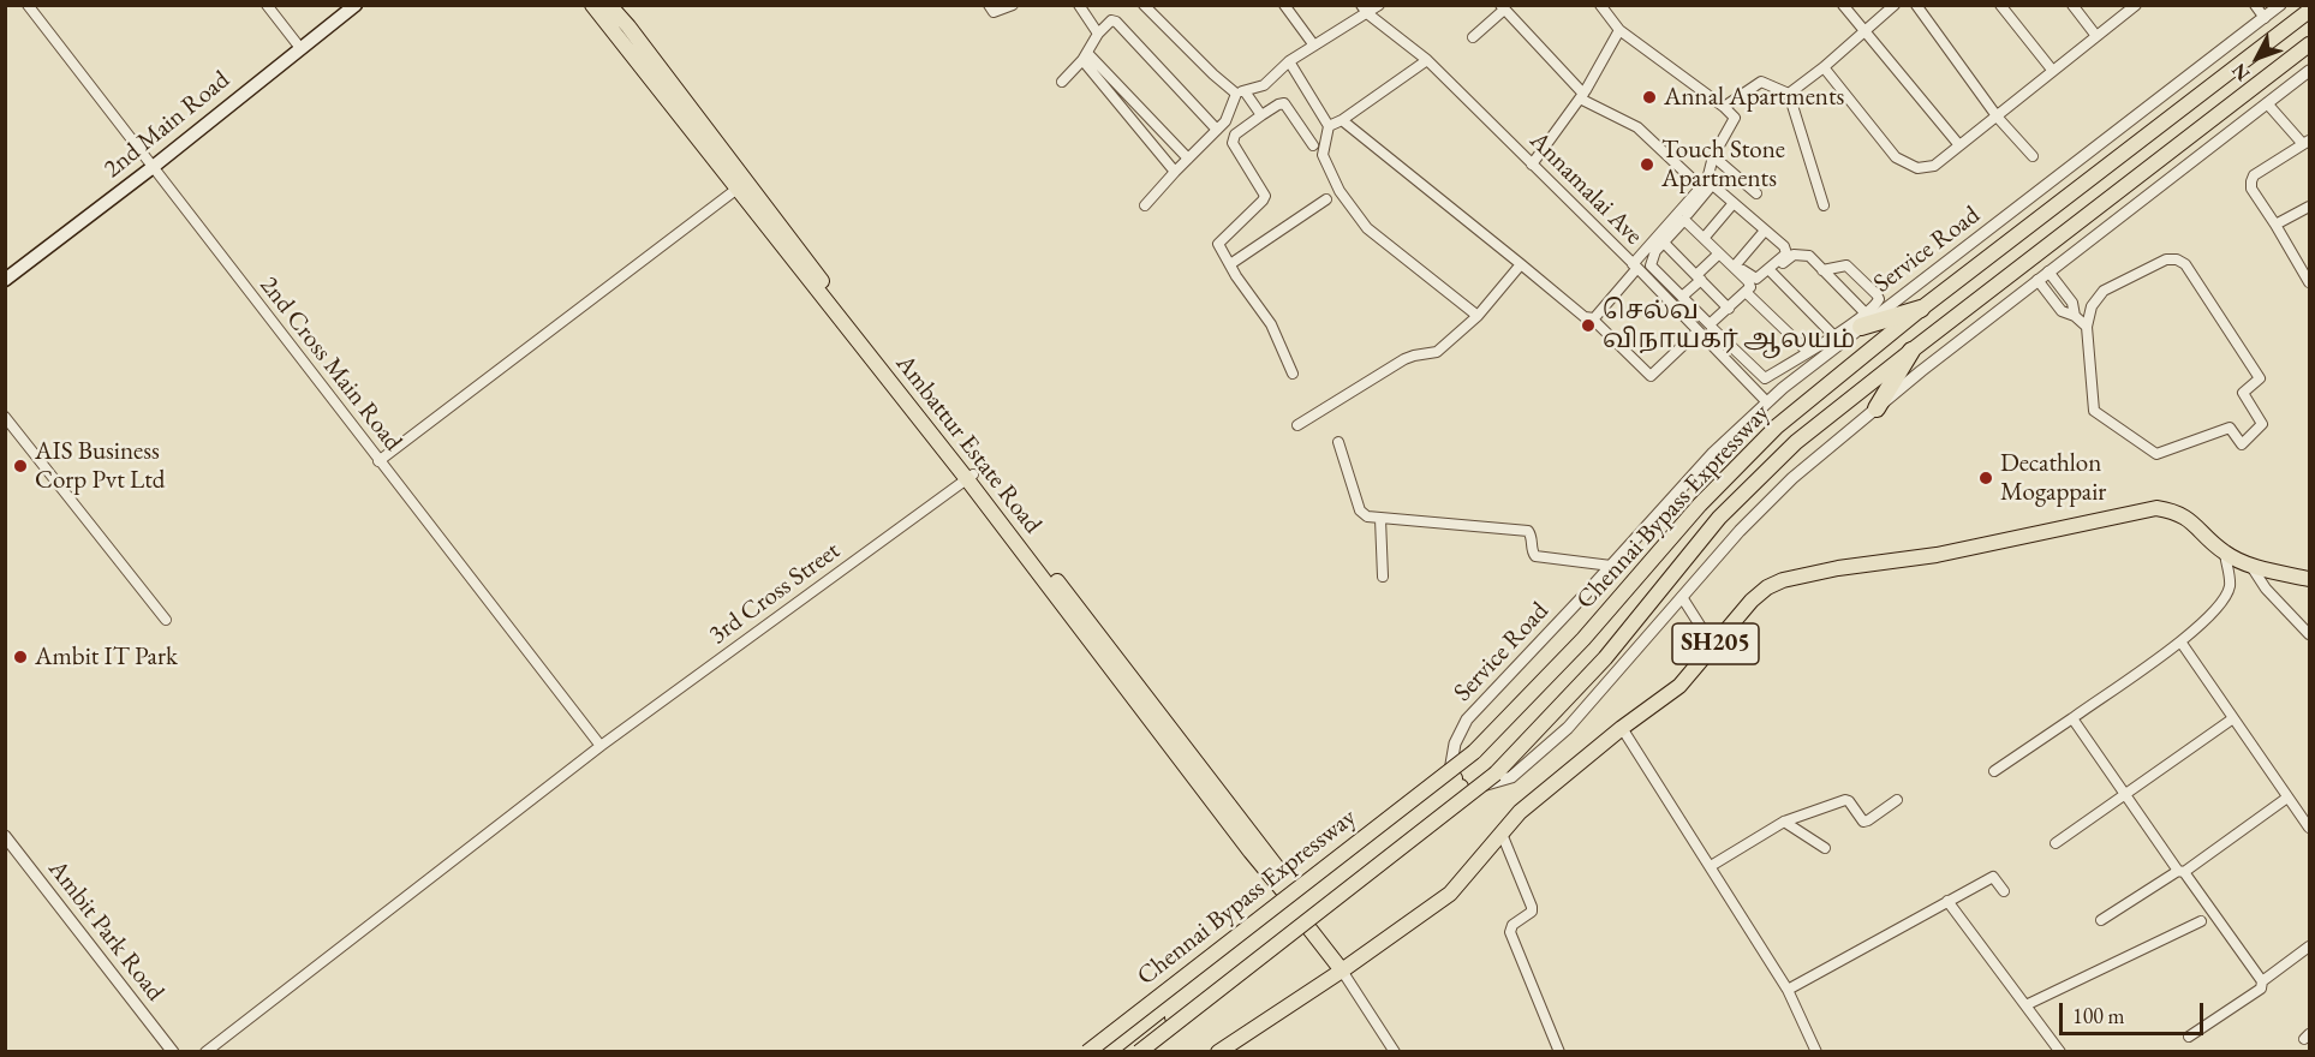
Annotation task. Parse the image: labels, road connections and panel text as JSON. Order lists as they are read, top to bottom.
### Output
{
  "streets": {
    "main road": [
      "2nd Main Road",
      "Ambattur Estate Road",
      "Chennai Bypass Expressway",
      "SH205"
    ],
    "street": [
      "Annamalai Ave",
      "Service Road",
      "2nd Cross Main Road",
      "3rd Cross Street",
      "Ambit Park Road"
    ]
  },
  "crossings": [
    ["2nd Main Road", "2nd Cross Main Road"],
    ["Annamalai Ave", "Service Road"],
    ["2nd Cross Main Road", "3rd Cross Street"],
    ["Ambattur Estate Road", "3rd Cross Street"],
    ["Ambattur Estate Road", "SH205"]
  ],
  "places": [
    "Annal Apartments",
    "Touch Stone Apartments",
    "செல்வ விநாயகர் ஆலயம்",
    "AIS Business Corp Pvt Ltd",
    "Decathlon Mogappair",
    "Ambit IT Park"
  ],
  "scale_bar": "100 m",
  "north": "bottom left"
}
